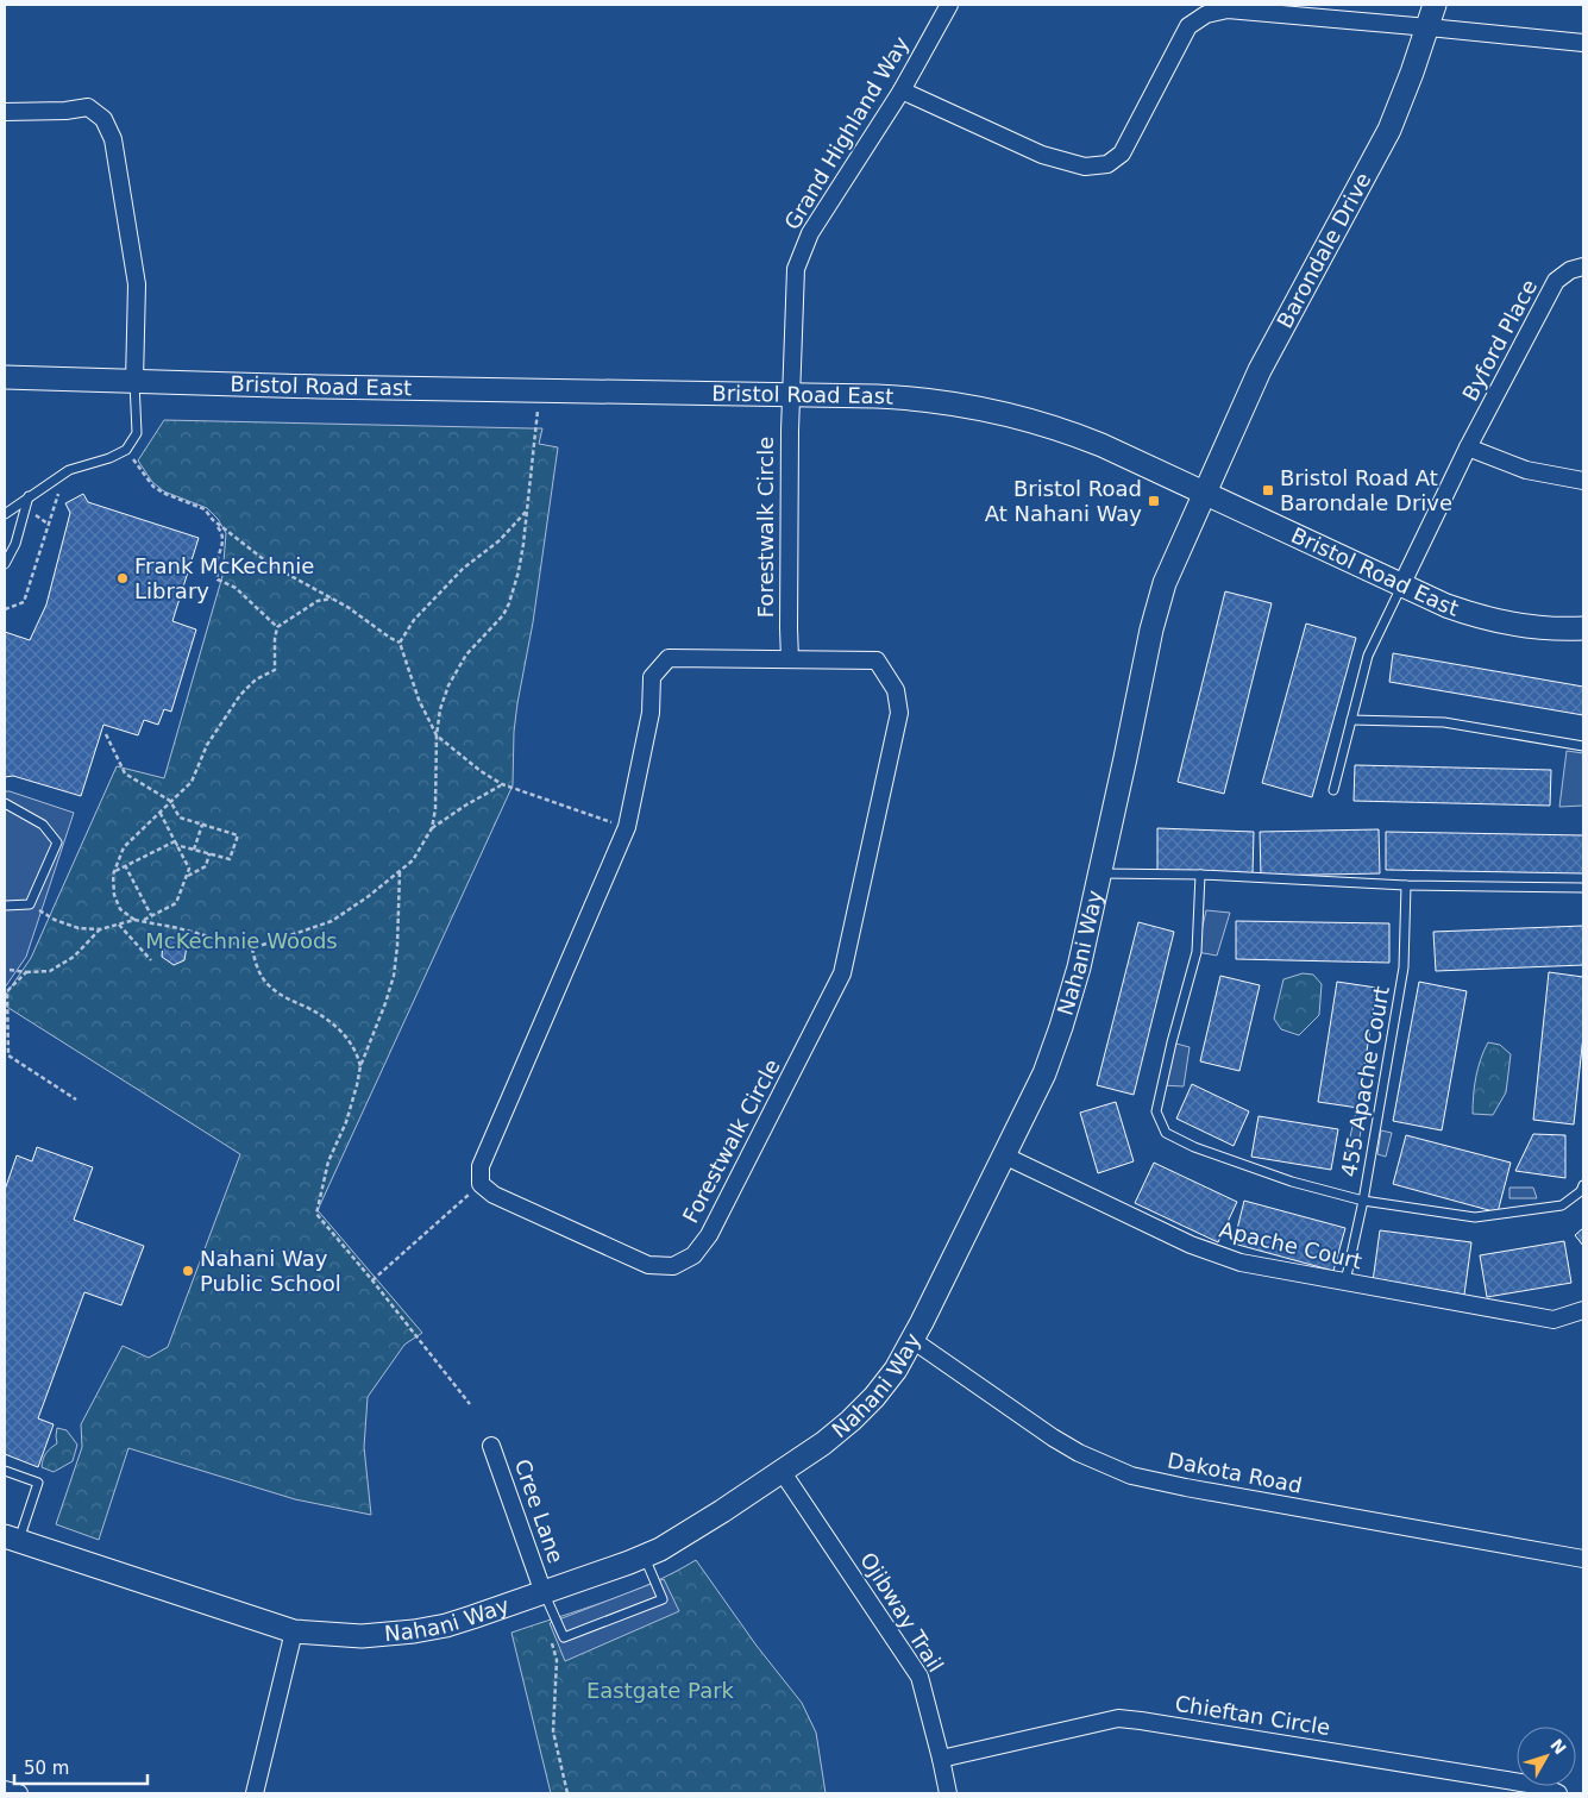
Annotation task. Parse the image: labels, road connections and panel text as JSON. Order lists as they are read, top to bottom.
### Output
{
  "streets": {
    "street": [
      "Grand Highland Way",
      "Barondale Drive",
      "Byford Place",
      "Bristol Road East",
      "Forestwalk Circle",
      "Nahani Way",
      "Apache Court",
      "Dakota Road",
      "Cree Lane",
      "Ojibway Trail",
      "Chieftan Circle"
    ],
    "lane": ["455 Apache Court"]
  },
  "crossings": [
    ["Grand Highland Way", "Bristol Road East"],
    ["Grand Highland Way", "Forestwalk Circle"],
    ["Barondale Drive", "Bristol Road East"],
    ["Barondale Drive", "Nahani Way"],
    ["Byford Place", "Bristol Road East"],
    ["Bristol Road East", "Forestwalk Circle"],
    ["Bristol Road East", "Nahani Way"],
    ["Nahani Way", "Apache Court"],
    ["Nahani Way", "Dakota Road"],
    ["Nahani Way", "Cree Lane"],
    ["Nahani Way", "Ojibway Trail"],
    ["455 Apache Court", "Apache Court"],
    ["Ojibway Trail", "Chieftan Circle"]
  ],
  "parks": ["McKechnie Woods", "Eastgate Park"],
  "places": {
    "transit": ["Bristol Road At Barondale Drive", "Bristol Road At Nahani Way"],
    "other": ["Frank McKechnie Library", "Nahani Way Public School"]
  },
  "scale_bar": "50 m",
  "north": "top right"
}
